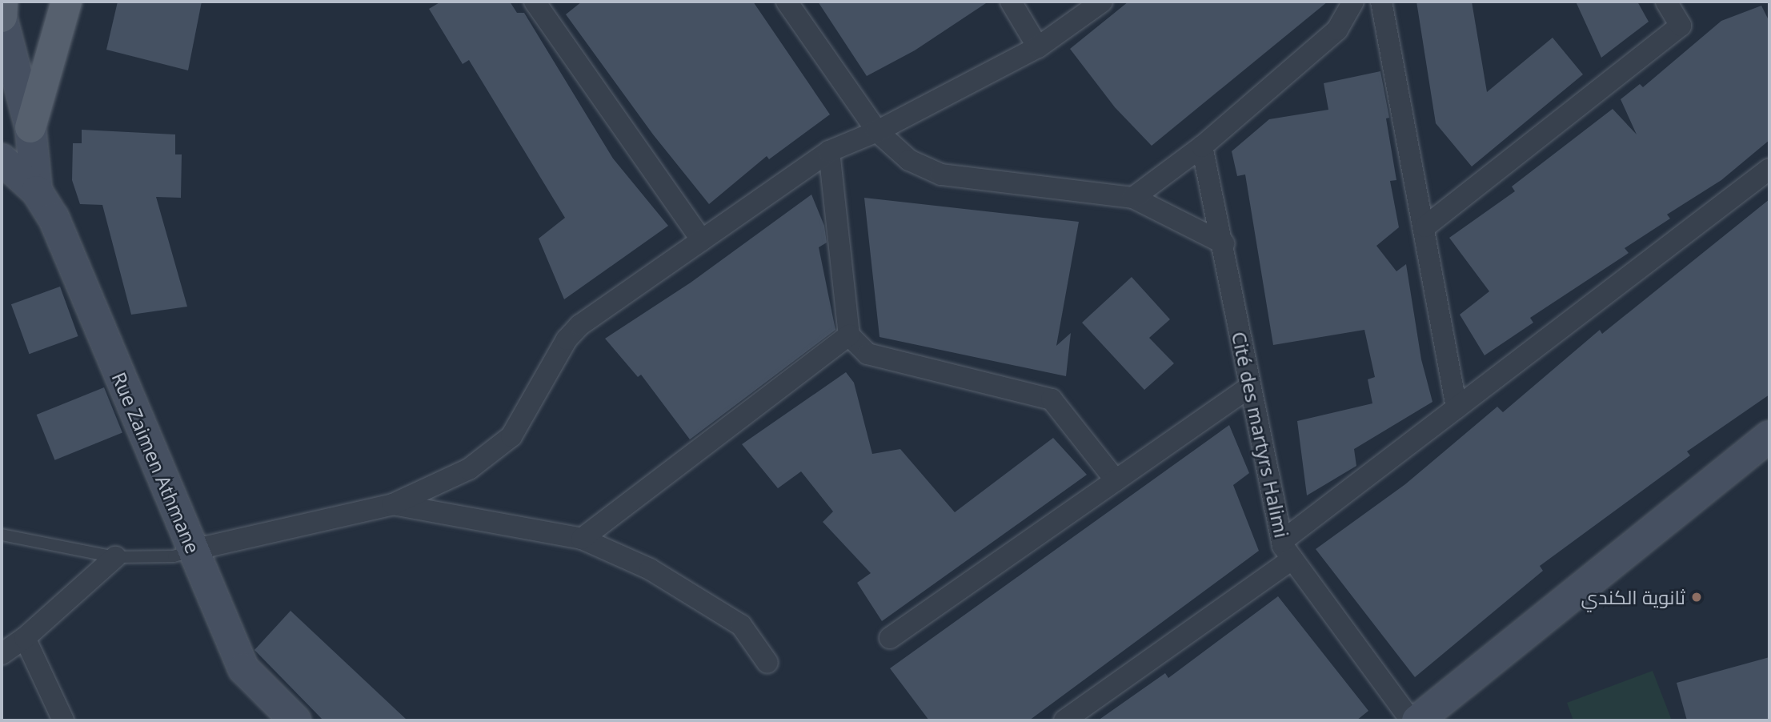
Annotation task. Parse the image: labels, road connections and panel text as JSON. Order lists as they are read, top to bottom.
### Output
{
  "streets": {
    "main road": ["Rue Zaimen Athmane"],
    "street": ["Cité des martyrs Halimi"]
  },
  "places": ["ثانوية الكندي"]
}
